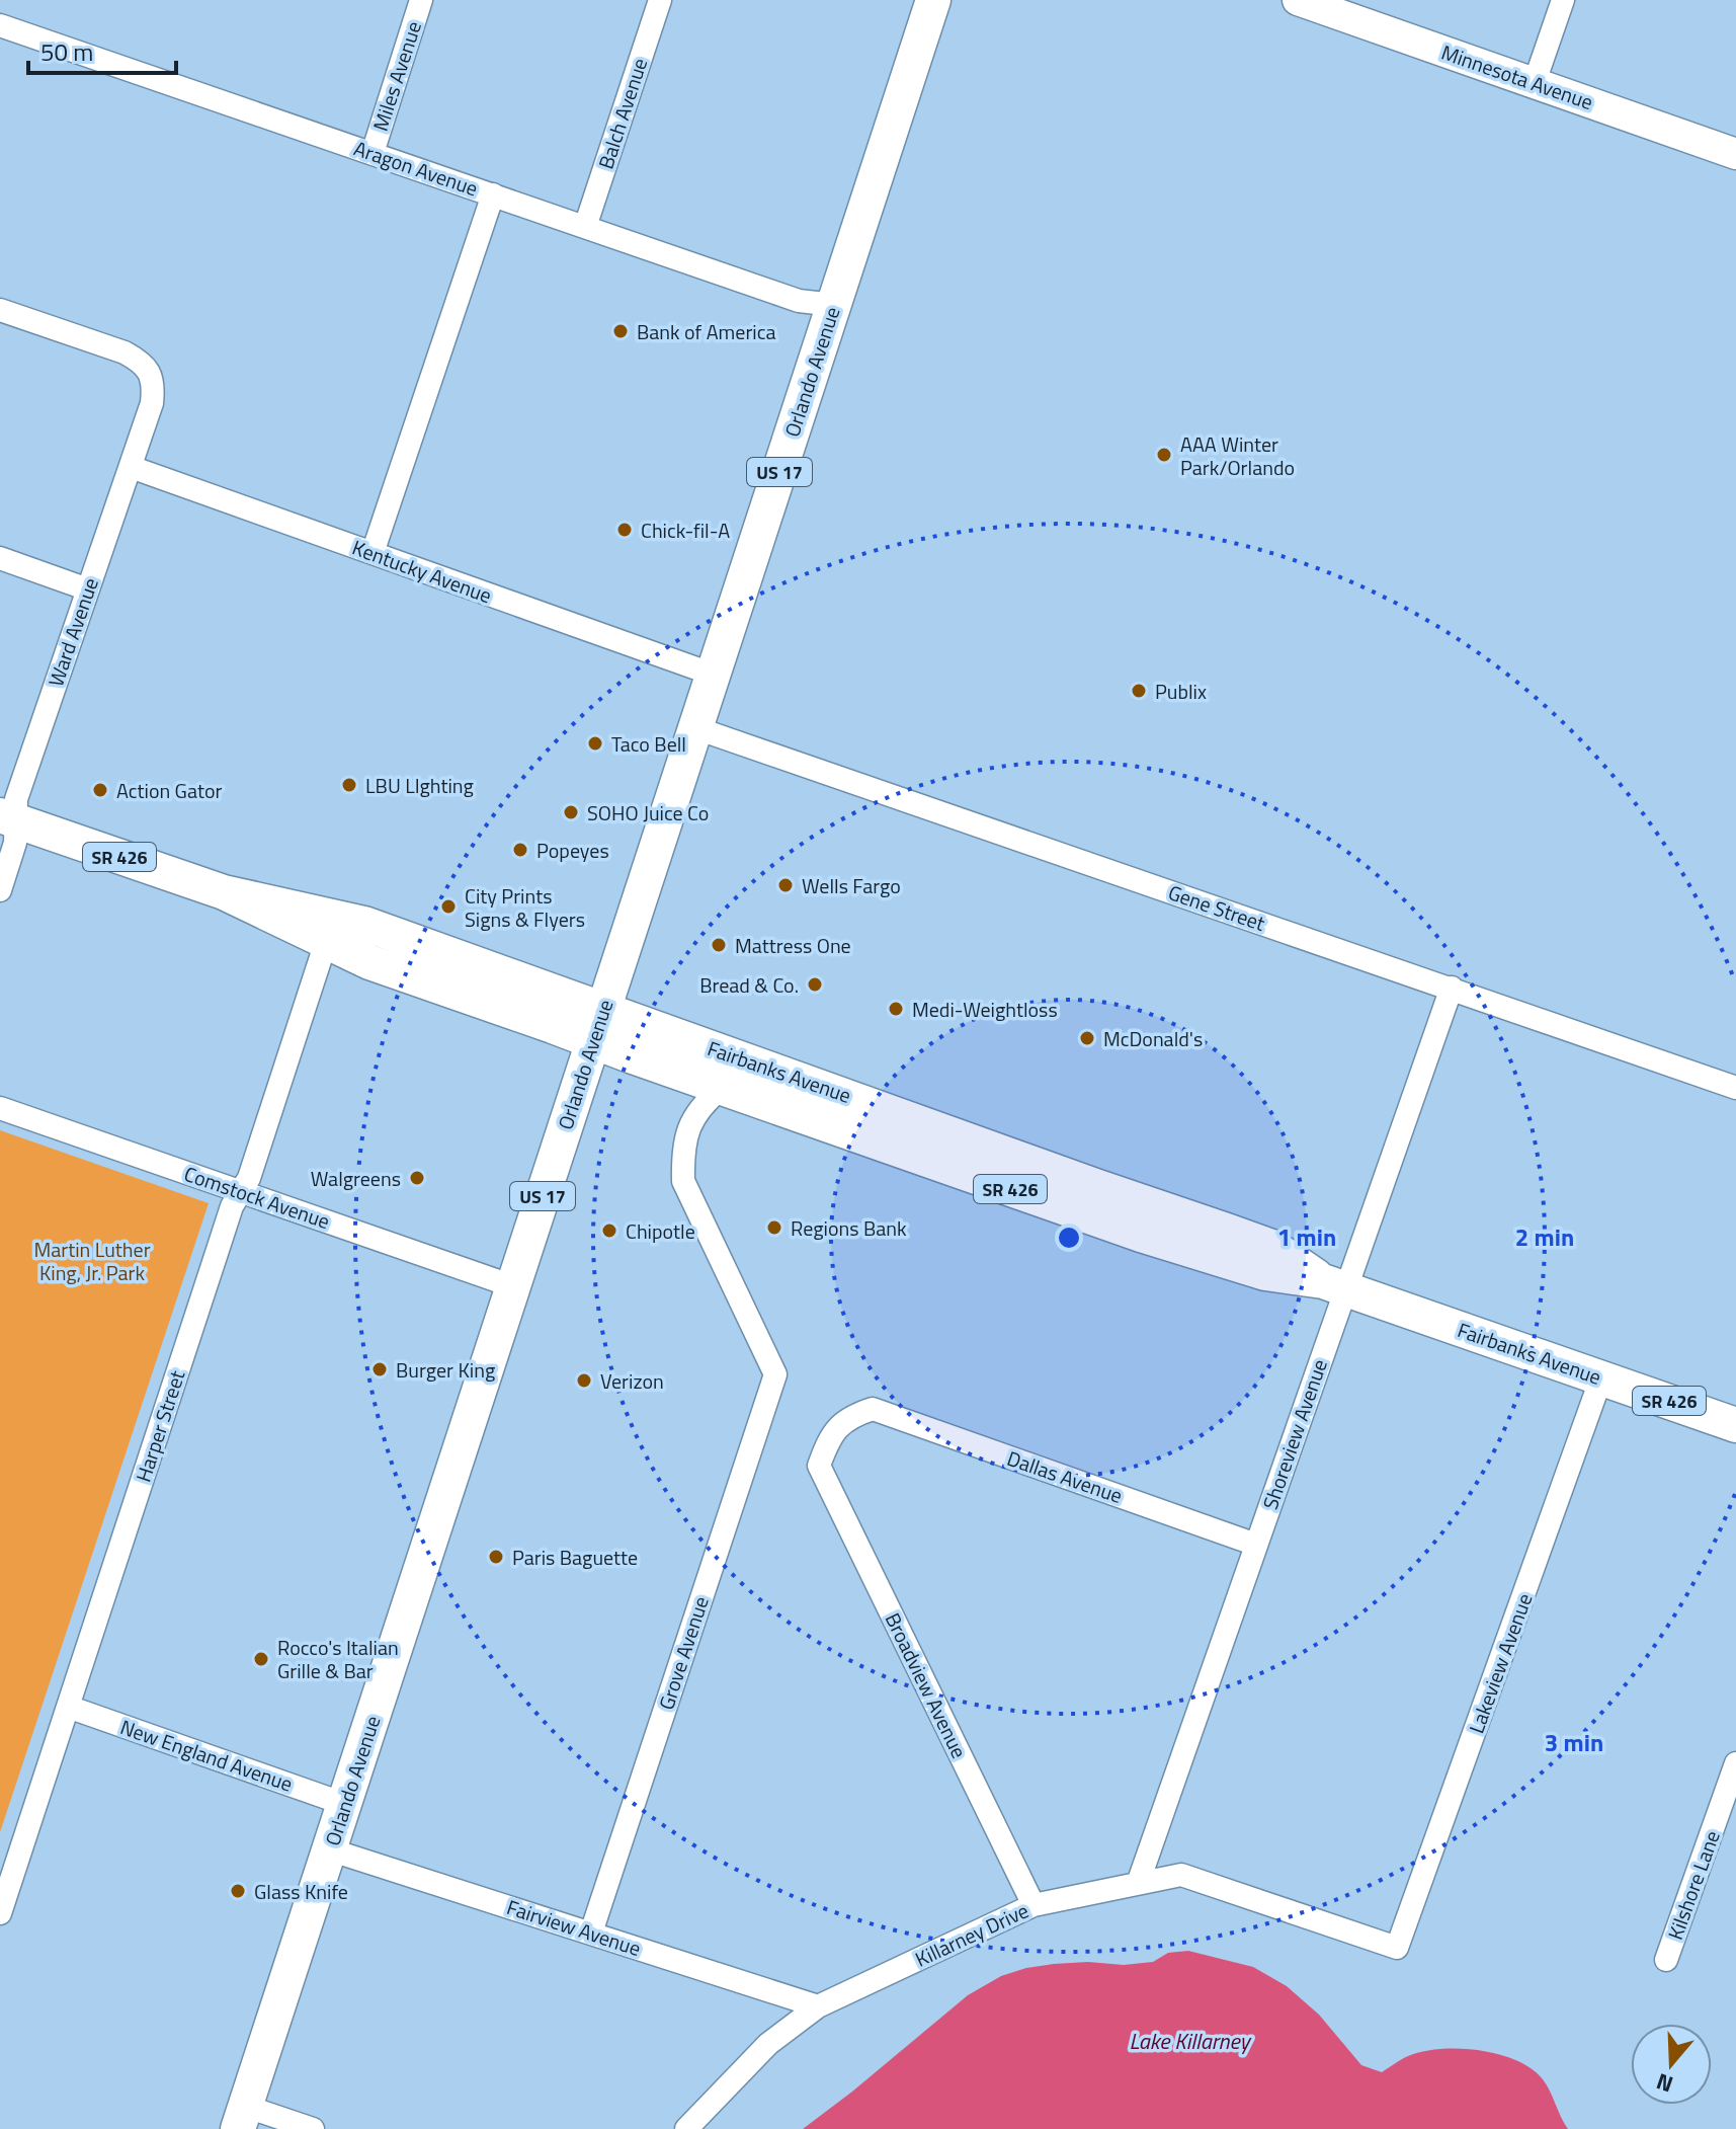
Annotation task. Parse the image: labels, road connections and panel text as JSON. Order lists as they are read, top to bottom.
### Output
{
  "streets": {
    "main road": [
      "Orlando Avenue",
      "US 17",
      "SR 426",
      "Fairbanks Avenue"
    ],
    "street": [
      "Miles Avenue",
      "Minnesota Avenue",
      "Balch Avenue",
      "Aragon Avenue",
      "Kentucky Avenue",
      "Ward Avenue",
      "Gene Street",
      "Comstock Avenue",
      "Harper Street",
      "Shoreview Avenue",
      "Dallas Avenue",
      "Grove Avenue",
      "Lakeview Avenue",
      "Broadview Avenue",
      "New England Avenue",
      "Kilshore Lane",
      "Fairview Avenue",
      "Killarney Drive"
    ]
  },
  "crossings": [
    ["Miles Avenue", "Aragon Avenue"],
    ["Balch Avenue", "Aragon Avenue"],
    ["Aragon Avenue", "Orlando Avenue"],
    ["Orlando Avenue", "Kentucky Avenue"],
    ["Orlando Avenue", "Gene Street"],
    ["Orlando Avenue", "Fairbanks Avenue"],
    ["Orlando Avenue", "Comstock Avenue"],
    ["Orlando Avenue", "New England Avenue"],
    ["Orlando Avenue", "Fairview Avenue"],
    ["Kentucky Avenue", "Ward Avenue"],
    ["Ward Avenue", "Fairbanks Avenue"],
    ["Gene Street", "Shoreview Avenue"],
    ["Fairbanks Avenue", "Harper Street"],
    ["Fairbanks Avenue", "Shoreview Avenue"],
    ["Fairbanks Avenue", "Grove Avenue"],
    ["Fairbanks Avenue", "Lakeview Avenue"],
    ["Comstock Avenue", "Harper Street"],
    ["Harper Street", "New England Avenue"],
    ["Shoreview Avenue", "Dallas Avenue"],
    ["Shoreview Avenue", "Killarney Drive"],
    ["Dallas Avenue", "Broadview Avenue"],
    ["Grove Avenue", "Fairview Avenue"],
    ["Lakeview Avenue", "Killarney Drive"],
    ["Broadview Avenue", "Killarney Drive"],
    ["Fairview Avenue", "Killarney Drive"]
  ],
  "water": ["Lake Killarney"],
  "parks": ["Martin Luther King, Jr. Park"],
  "places": [
    "Bank of America",
    "AAA Winter Park/Orlando",
    "Chick-fil-A",
    "Publix",
    "Taco Bell",
    "LBU LIghting",
    "Action Gator",
    "SOHO Juice Co",
    "Popeyes",
    "Wells Fargo",
    "City Prints Signs & Flyers",
    "Mattress One",
    "Bread & Co.",
    "Medi-Weightloss",
    "McDonald's",
    "Walgreens",
    "Regions Bank",
    "Chipotle",
    "Burger King",
    "Verizon",
    "Paris Baguette",
    "Rocco's Italian Grille & Bar",
    "Glass Knife"
  ],
  "scale_bar": "50 m",
  "north": "bottom",
  "rings": ["1 min", "2 min", "3 min"]
}
